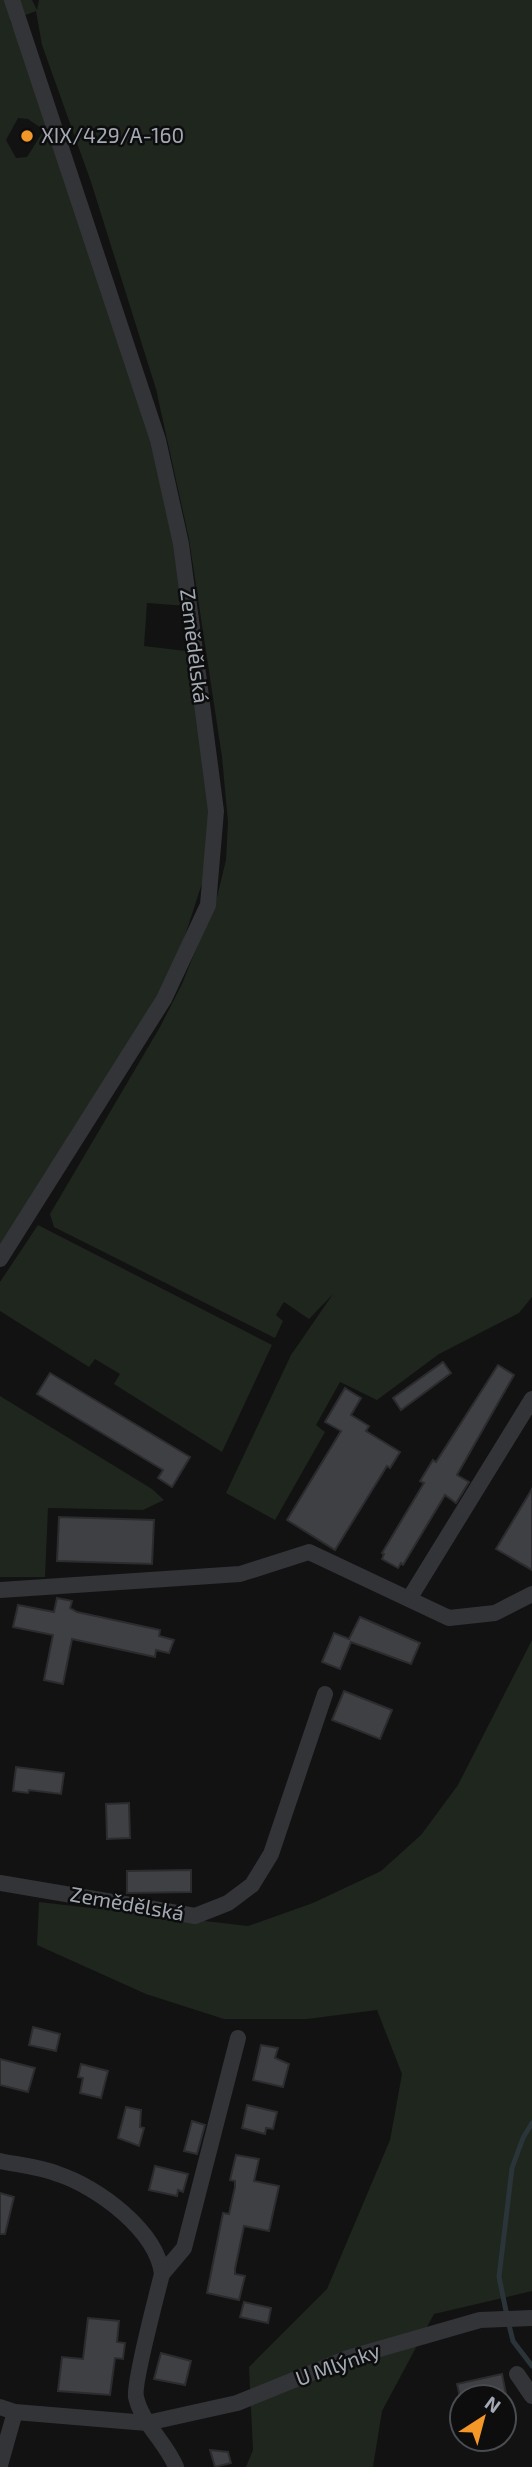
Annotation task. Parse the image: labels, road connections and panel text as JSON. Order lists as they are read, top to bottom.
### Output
{
  "streets": {
    "street": ["Zemědělská", "U Mlýnky"]
  },
  "places": ["XIX/429/A-160"],
  "north": "top right"
}
